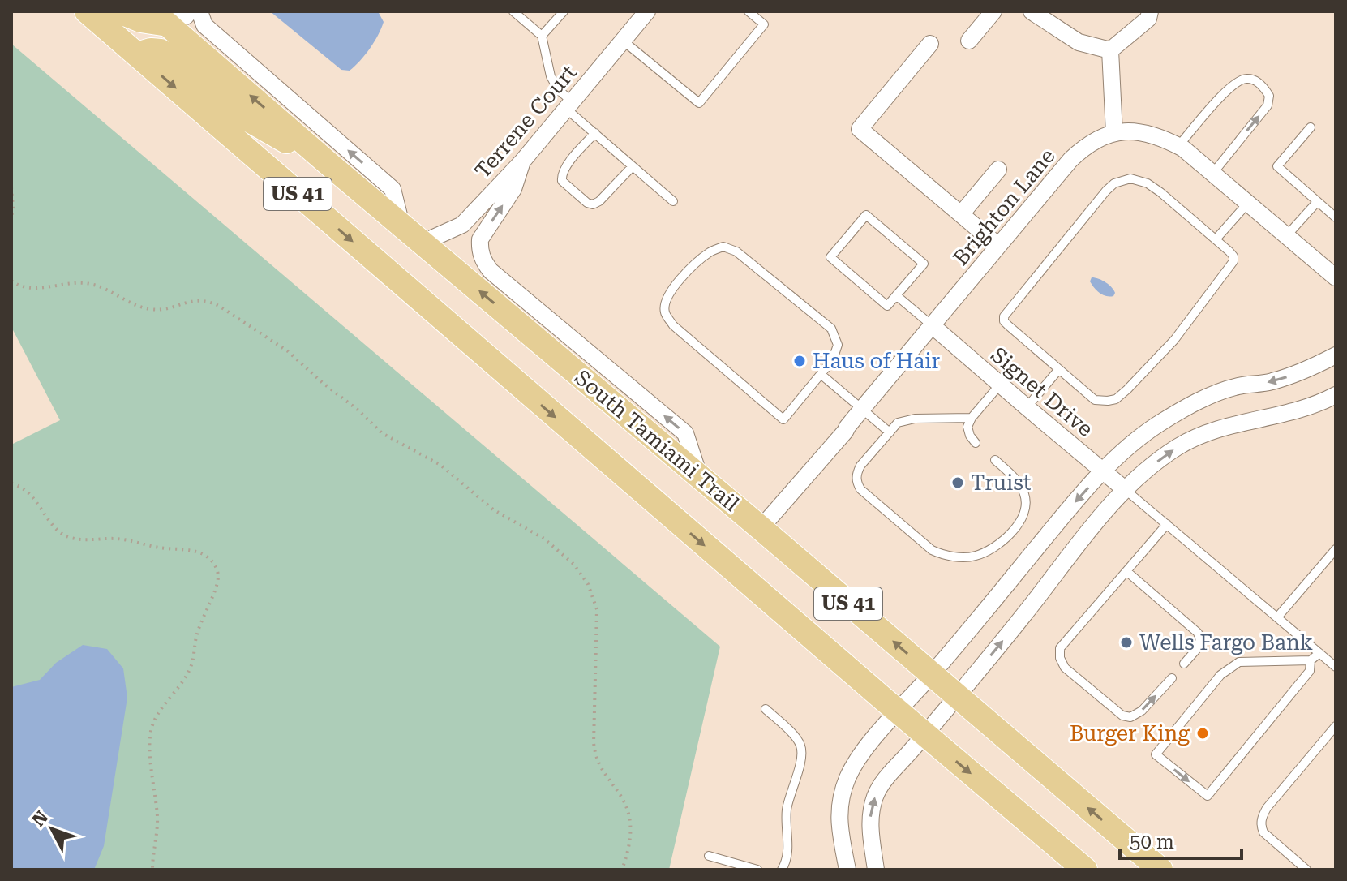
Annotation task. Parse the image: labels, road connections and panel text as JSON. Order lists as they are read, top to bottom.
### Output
{
  "streets": {
    "main road": ["US 41", "South Tamiami Trail"],
    "street": ["Terrene Court", "Brighton Lane", "Signet Drive"]
  },
  "crossings": [
    ["Terrene Court", "South Tamiami Trail"],
    ["Brighton Lane", "Signet Drive"],
    ["Brighton Lane", "South Tamiami Trail"]
  ],
  "places": [
    "Haus of Hair",
    "Truist",
    "Wells Fargo Bank",
    "Burger King"
  ],
  "scale_bar": "50 m",
  "north": "top left"
}
